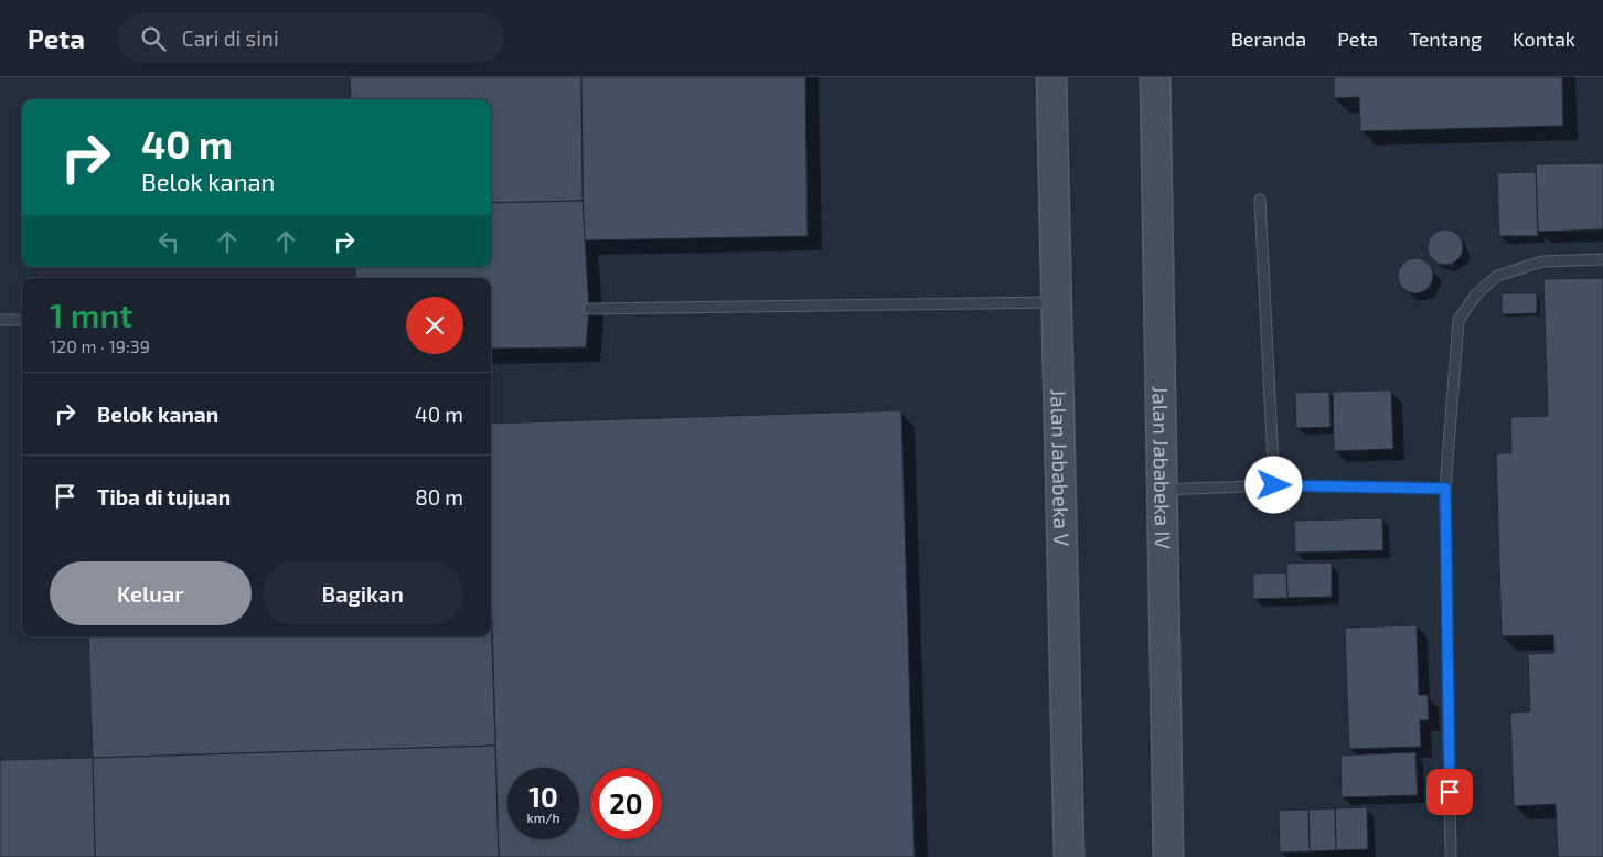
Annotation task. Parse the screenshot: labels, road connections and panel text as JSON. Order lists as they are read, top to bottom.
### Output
{
  "streets": {
    "street": ["Jalan Jababeka IV", "Jalan Jababeka V"]
  },
  "page": {
    "header": "Peta",
    "search": "Cari di sini",
    "nav": [
      "Beranda",
      "Peta",
      "Tentang",
      "Kontak"
    ],
    "turn": ["40 m", "Belok kanan"],
    "heading": ["1 mnt", "120 m · 19:39"],
    "list": [
      {
        "name": "Belok kanan",
        "value": "40 m"
      },
      {
        "name": "Tiba di tujuan",
        "value": "80 m"
      }
    ],
    "buttons": ["Keluar", "Bagikan"],
    "speed": "10 km/h",
    "limit": "20"
  }
}
